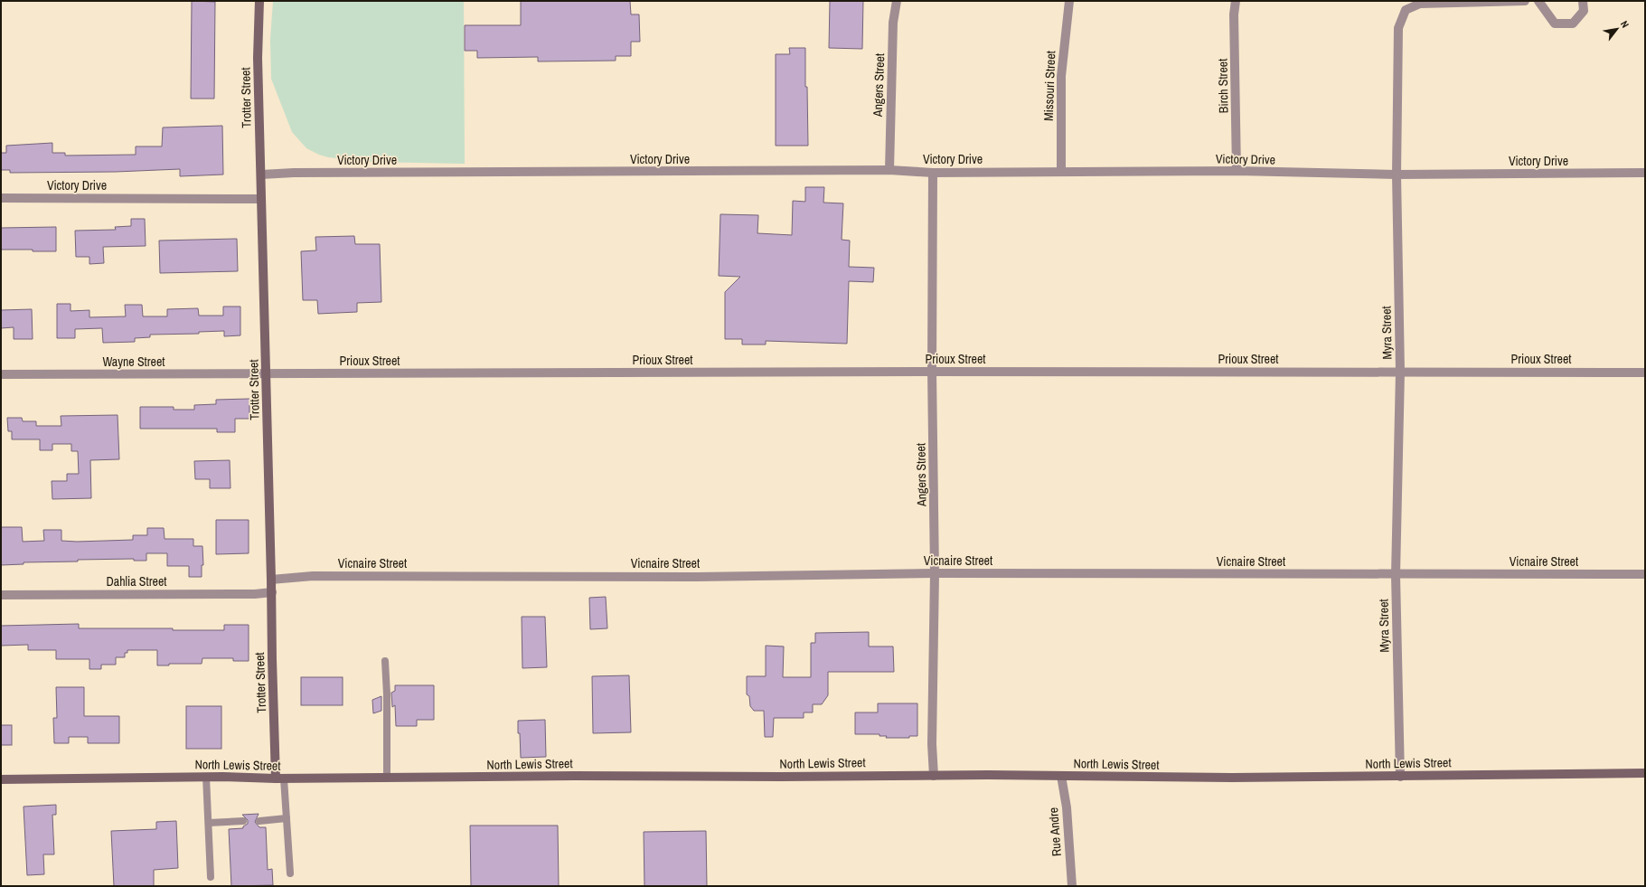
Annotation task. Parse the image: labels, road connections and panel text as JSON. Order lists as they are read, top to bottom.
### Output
{
  "streets": {
    "main road": ["Trotter Street", "North Lewis Street"],
    "street": [
      "Angers Street",
      "Missouri Street",
      "Birch Street",
      "Victory Drive",
      "Myra Street",
      "Prioux Street",
      "Wayne Street",
      "Vicnaire Street",
      "Dahlia Street",
      "Rue Andre"
    ]
  },
  "crossings": [
    ["Angers Street", "Victory Drive"],
    ["Angers Street", "Prioux Street"],
    ["Angers Street", "Vicnaire Street"],
    ["Angers Street", "North Lewis Street"],
    ["Missouri Street", "Victory Drive"],
    ["Birch Street", "Victory Drive"],
    ["Trotter Street", "Victory Drive"],
    ["Trotter Street", "Prioux Street"],
    ["Trotter Street", "Wayne Street"],
    ["Trotter Street", "Vicnaire Street"],
    ["Trotter Street", "Dahlia Street"],
    ["Trotter Street", "North Lewis Street"],
    ["Victory Drive", "Myra Street"],
    ["Myra Street", "Prioux Street"],
    ["Myra Street", "Vicnaire Street"],
    ["Myra Street", "North Lewis Street"],
    ["Prioux Street", "Wayne Street"],
    ["North Lewis Street", "Rue Andre"]
  ],
  "north": "top right"
}
